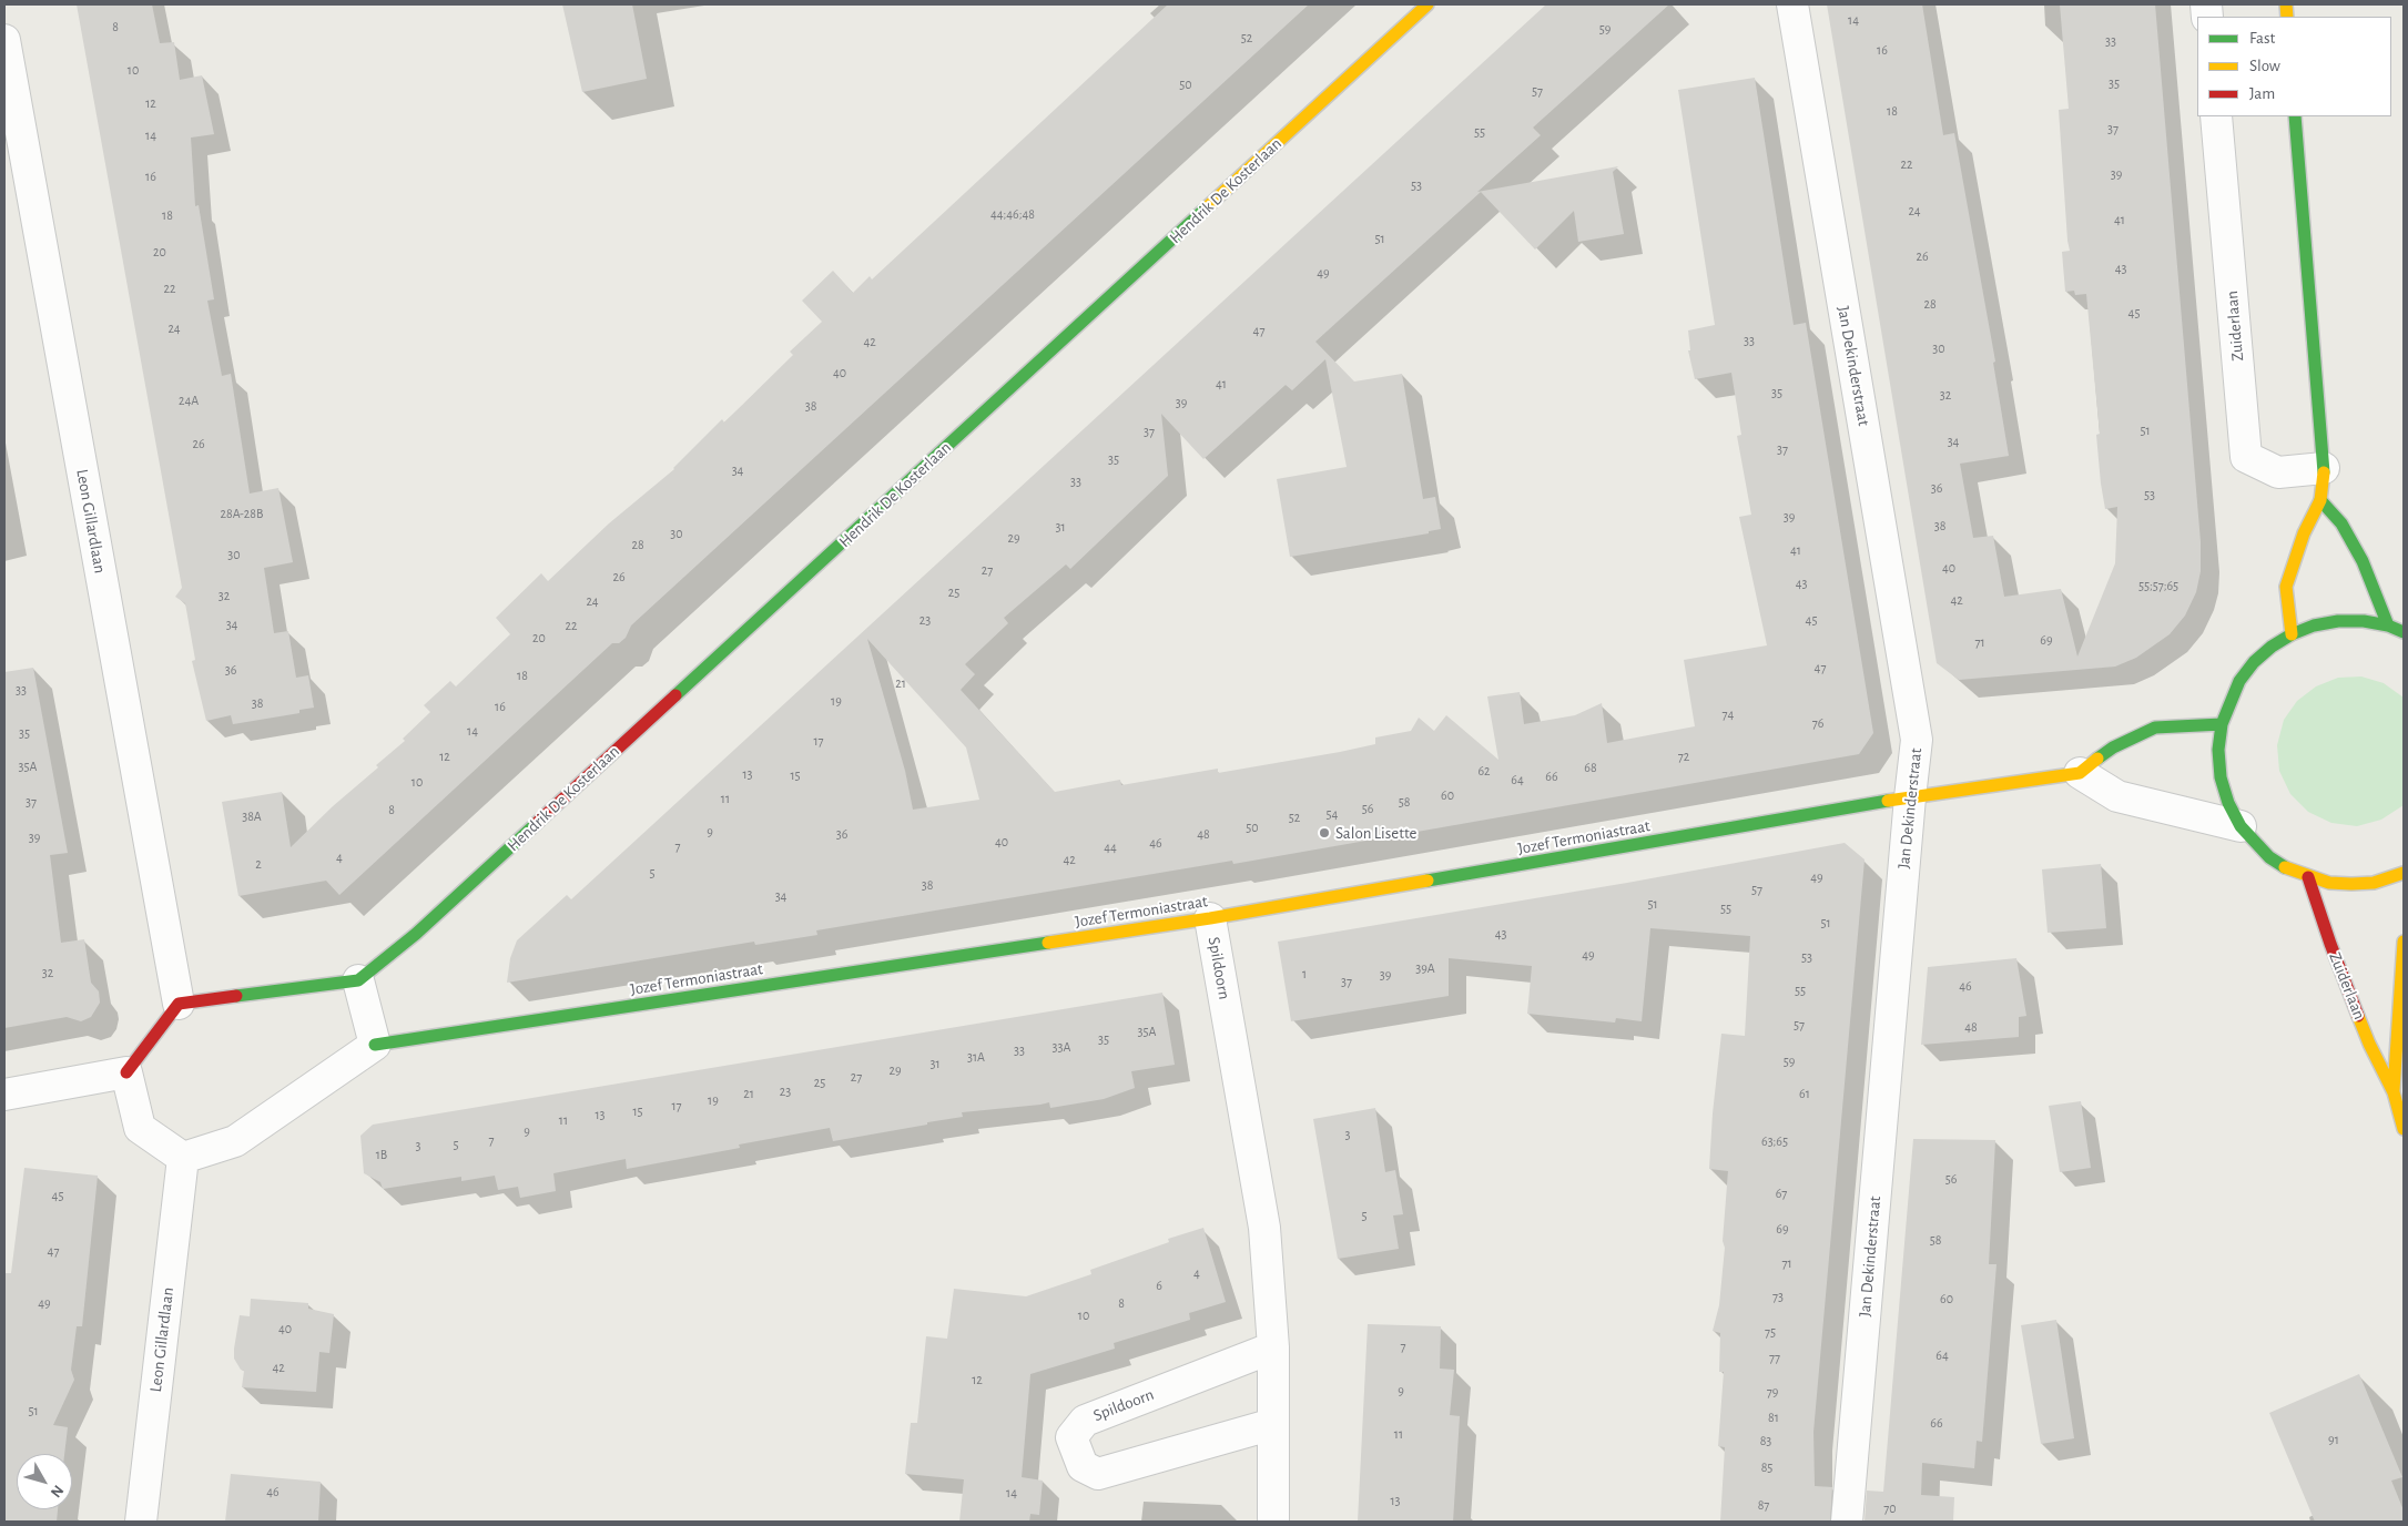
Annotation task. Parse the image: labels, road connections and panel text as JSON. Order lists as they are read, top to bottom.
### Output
{
  "streets": {
    "street": [
      "Hendrik De Kosterlaan",
      "Zuiderlaan",
      "Jan Dekinderstraat",
      "Leon Gillardlaan",
      "Jozef Termoniastraat",
      "Spildoorn"
    ]
  },
  "crossings": [
    ["Jan Dekinderstraat", "Jozef Termoniastraat"],
    ["Jozef Termoniastraat", "Spildoorn"]
  ],
  "places": ["Salon Lisette"],
  "house_numbers": [
    "14",
    "8",
    "59",
    "52",
    "33",
    "16",
    "10",
    "35",
    "50",
    "57",
    "12",
    "18",
    "37",
    "55",
    "14",
    "22",
    "39",
    "16",
    "53",
    "24",
    "44;46;48",
    "18",
    "41",
    "51",
    "20",
    "26",
    "43",
    "49",
    "22",
    "28",
    "45",
    "24",
    "47",
    "33",
    "42",
    "30",
    "40",
    "41",
    "35",
    "32",
    "24A",
    "39",
    "38",
    "51",
    "37",
    "34",
    "26",
    "37",
    "35",
    "34",
    "33",
    "36",
    "53",
    "28A-28B",
    "39",
    "38",
    "31",
    "30",
    "29",
    "28",
    "41",
    "30",
    "40",
    "27",
    "26",
    "43",
    "55;57;65",
    "25",
    "32",
    "42",
    "24",
    "23",
    "45",
    "34",
    "22",
    "20",
    "69",
    "71",
    "47",
    "36",
    "18",
    "21",
    "33",
    "19",
    "38",
    "16",
    "74",
    "76",
    "14",
    "35",
    "17",
    "12",
    "72",
    "35A",
    "68",
    "62",
    "13",
    "15",
    "66",
    "64",
    "10",
    "60",
    "11",
    "37",
    "58",
    "56",
    "8",
    "54",
    "38A",
    "52",
    "50",
    "9",
    "36",
    "48",
    "39",
    "40",
    "46",
    "7",
    "44",
    "4",
    "42",
    "2",
    "5",
    "49",
    "38",
    "57",
    "34",
    "51",
    "55",
    "51",
    "43",
    "49",
    "53",
    "39A",
    "32",
    "1",
    "39",
    "37",
    "46",
    "55",
    "57",
    "48",
    "35A",
    "35",
    "33A",
    "33",
    "31A",
    "59",
    "31",
    "29",
    "27",
    "25",
    "23",
    "21",
    "61",
    "19",
    "17",
    "15",
    "13",
    "11",
    "9",
    "3",
    "7",
    "63;65",
    "5",
    "3",
    "1B",
    "56",
    "67",
    "45",
    "5",
    "69",
    "58",
    "47",
    "71",
    "4",
    "6",
    "73",
    "60",
    "49",
    "8",
    "10",
    "40",
    "75",
    "7",
    "64",
    "77",
    "42",
    "12",
    "9",
    "79",
    "51",
    "81",
    "66",
    "11",
    "91",
    "83",
    "85",
    "46",
    "14",
    "13",
    "87",
    "70"
  ],
  "legend": ["Fast", "Slow", "Jam"],
  "north": "bottom right"
}
